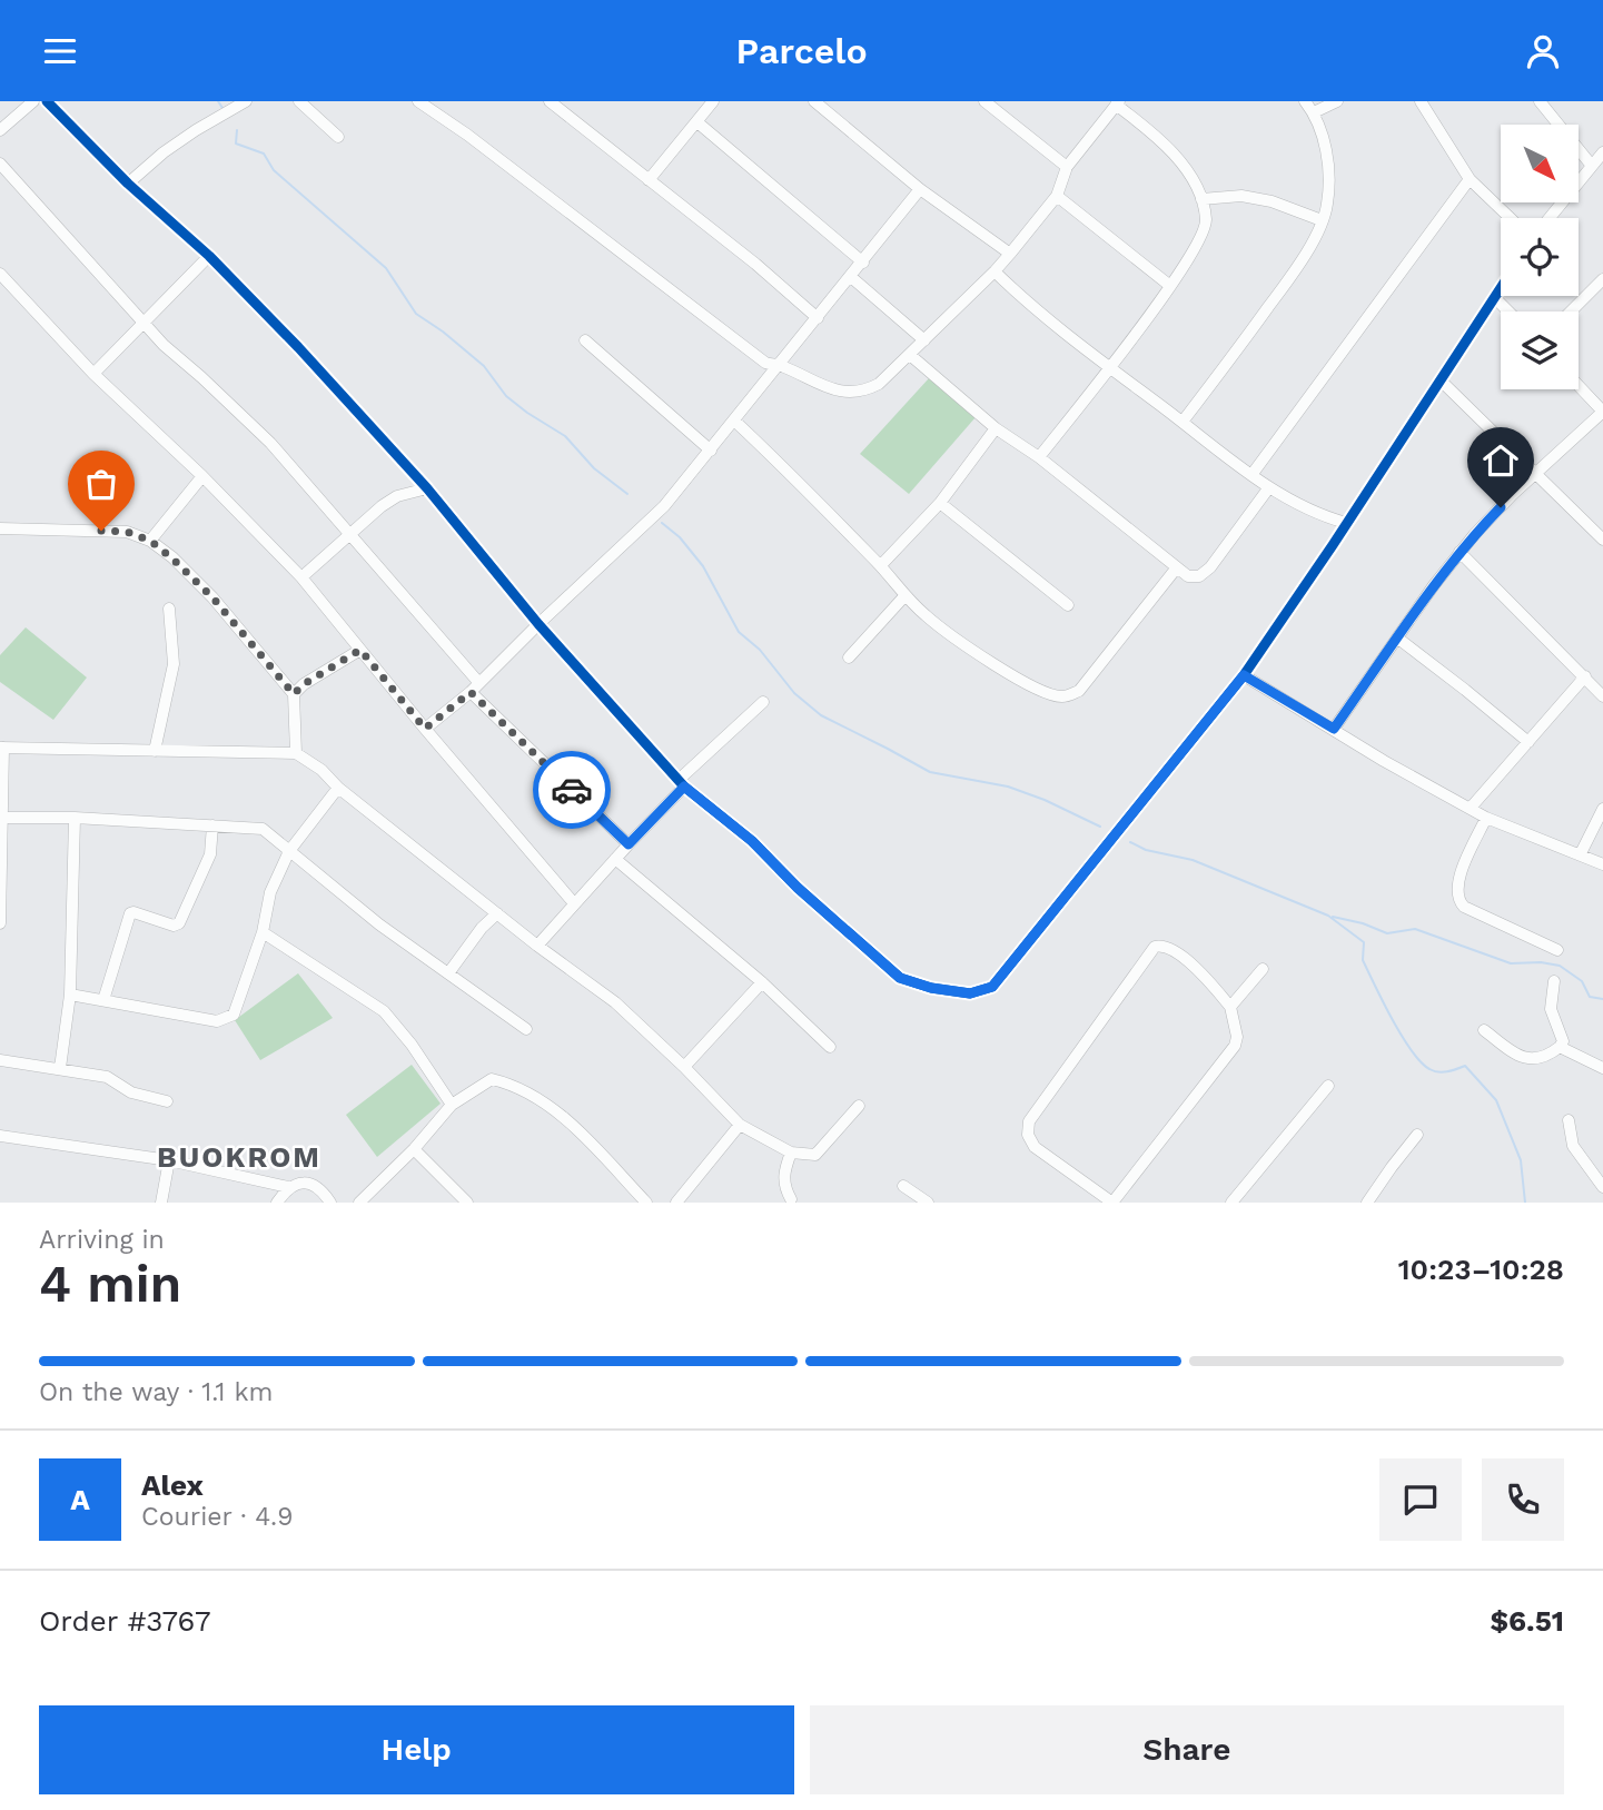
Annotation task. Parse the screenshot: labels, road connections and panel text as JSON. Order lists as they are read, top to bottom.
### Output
{
  "districts": ["BUOKROM"],
  "north": "bottom right",
  "page": {
    "header": "Parcelo",
    "heading": ["4 min", "Arriving in", "10:23–10:28"],
    "panel": [
      "Alex",
      "Courier · 4.9",
      "Order #3767",
      "$6.51"
    ],
    "bar": "On the way · 1.1 km",
    "round": "A",
    "buttons": ["Help", "Share"]
  }
}
